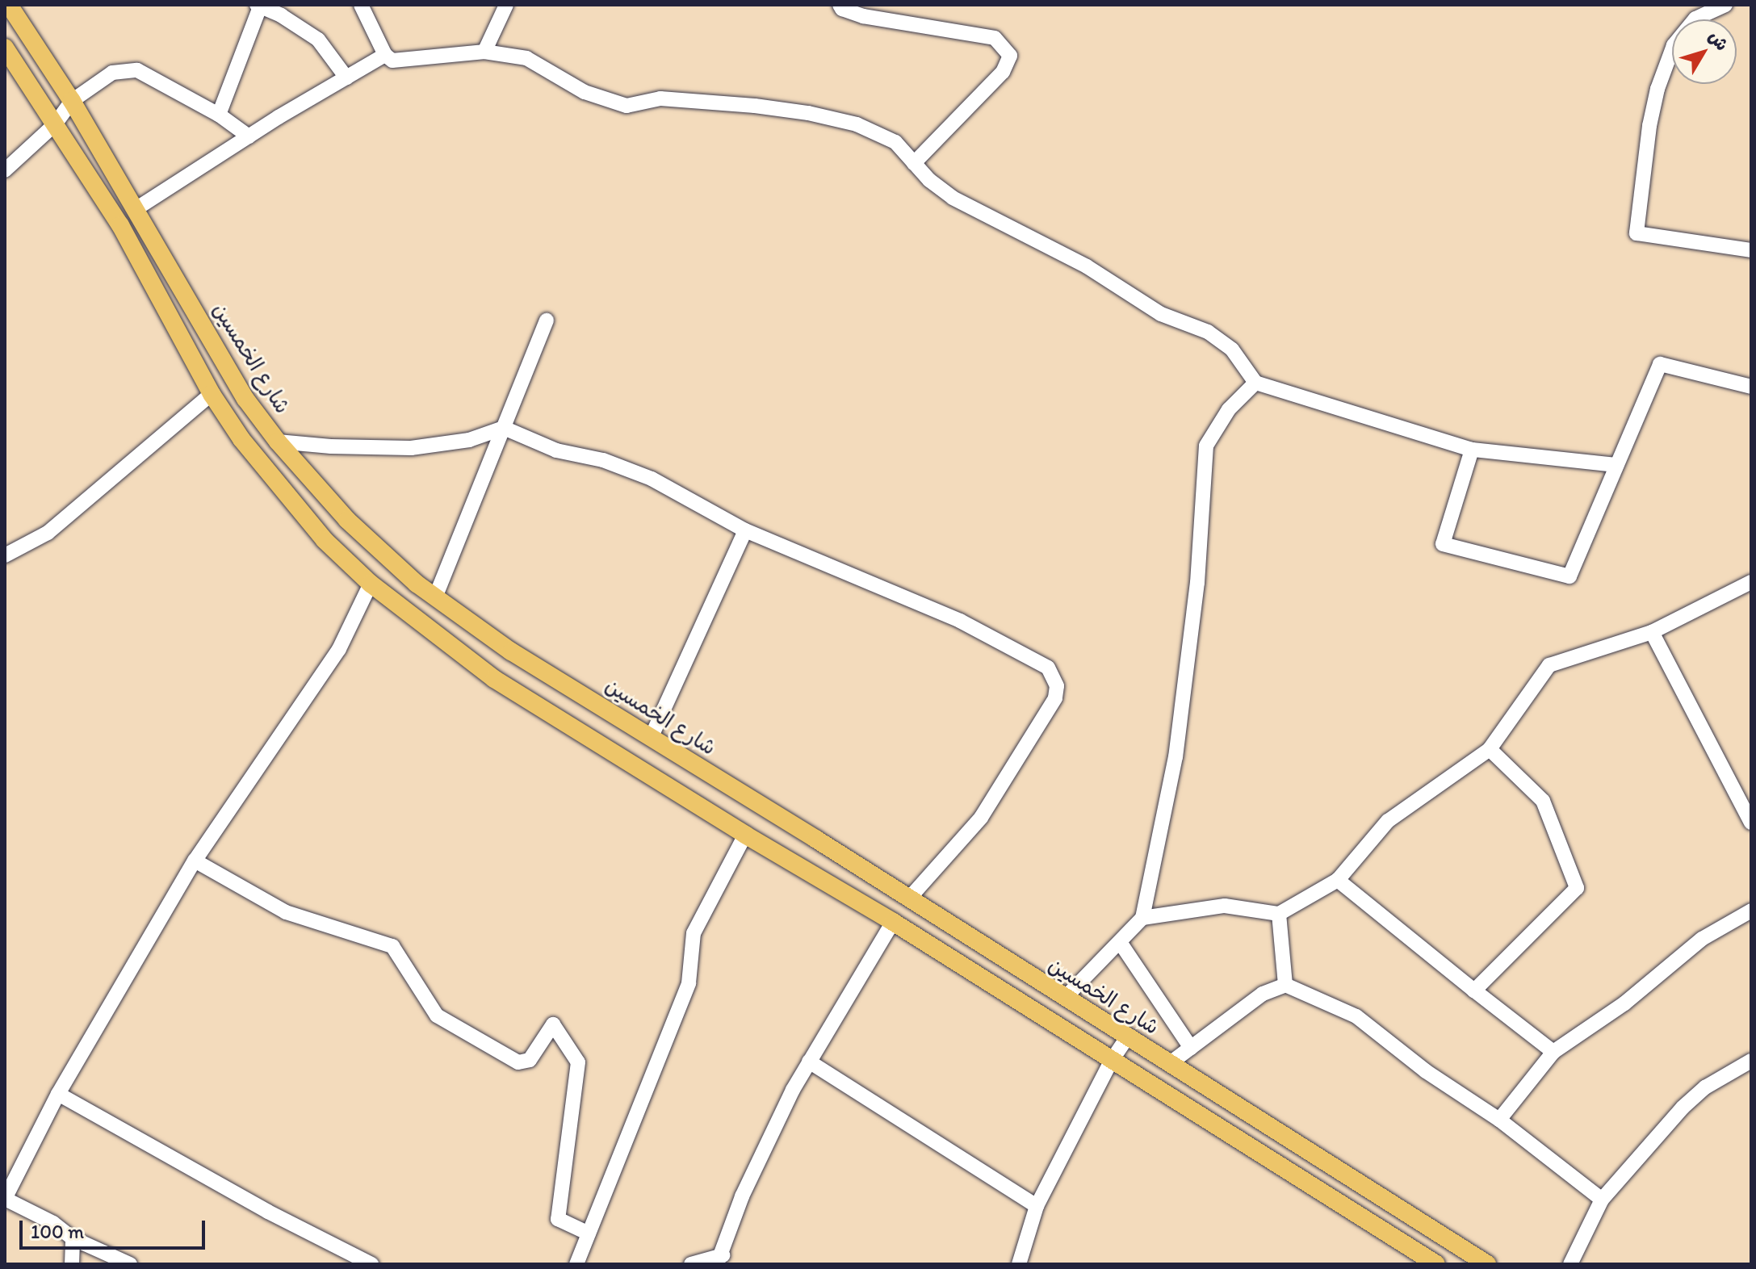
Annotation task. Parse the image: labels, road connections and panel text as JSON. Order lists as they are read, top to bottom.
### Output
{
  "streets": {
    "main road": ["شارع الخمسين"]
  },
  "scale_bar": "100 m",
  "north": "top right"
}
